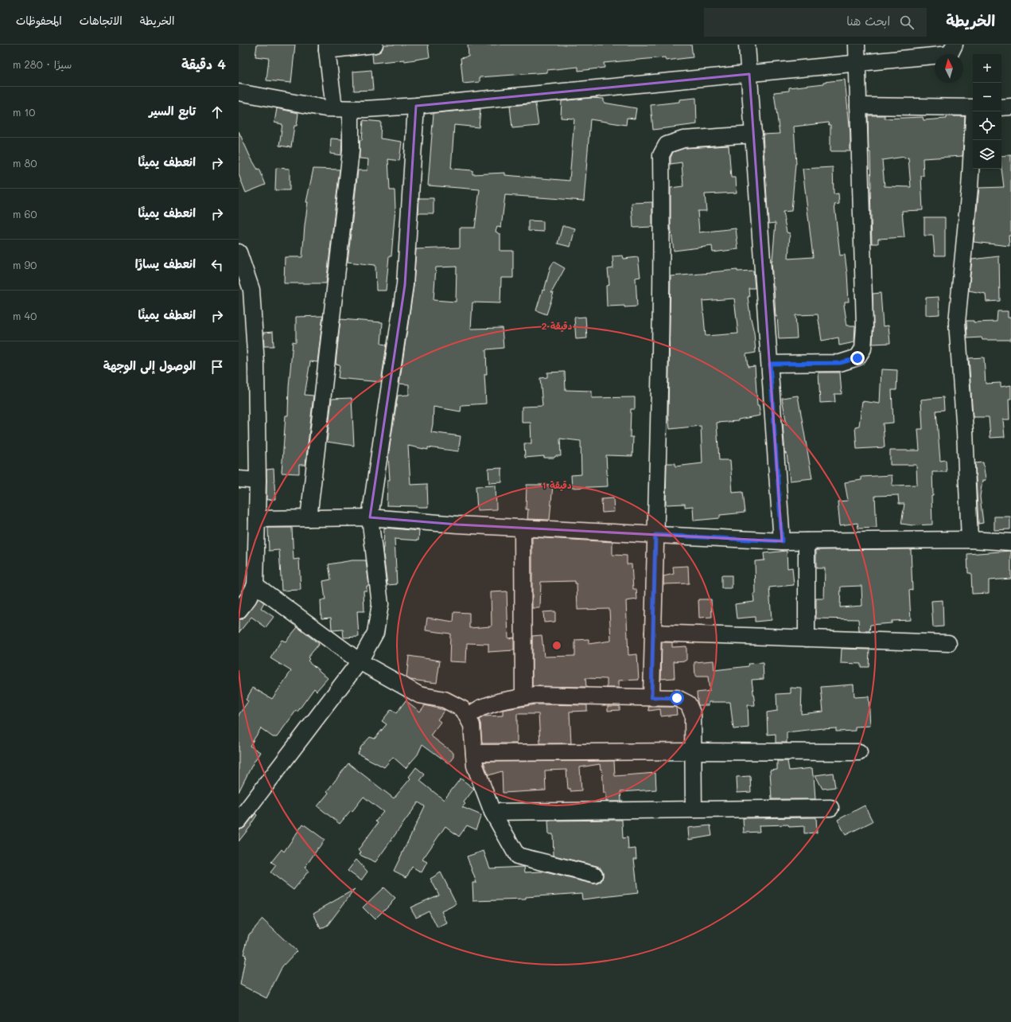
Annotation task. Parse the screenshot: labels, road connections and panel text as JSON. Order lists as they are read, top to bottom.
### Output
{
  "north": "top",
  "page": {
    "header": "الخريطة",
    "search": "ابحث هنا",
    "nav": ["الخريطة", "الاتجاهات", "المحفوظات"],
    "heading": ["4 دقيقة", "سيرًا · 280 m"],
    "map_buttons": ["+", "−"],
    "list": [
      ["تابع السير", "10 m"],
      ["انعطف يمينًا", "80 m"],
      ["انعطف يمينًا", "60 m"],
      ["انعطف يسارًا", "90 m"],
      ["انعطف يمينًا", "40 m"],
      "الوصول إلى الوجهة"
    ]
  },
  "rings": ["2 دقيقة", "1 دقيقة"]
}
